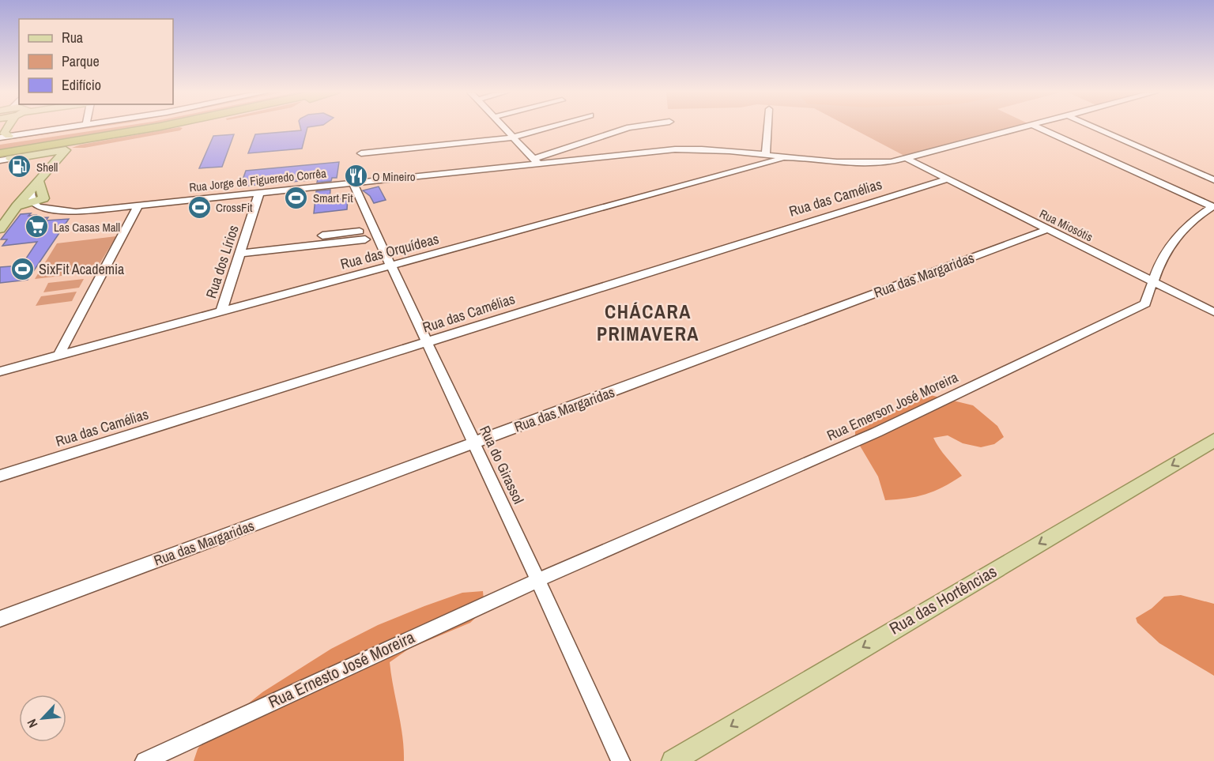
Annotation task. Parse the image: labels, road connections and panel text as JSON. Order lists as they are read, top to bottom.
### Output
{
  "streets": {
    "main road": ["Rua das Hortências"],
    "street": [
      "Rua Jorge de Figueredo Corrêa",
      "Rua das Camélias",
      "Rua Miosótis",
      "Rua das Orquídeas",
      "Rua dos Lírios",
      "Rua das Margaridas",
      "Rua Emerson José Moreira",
      "Rua do Girassol",
      "Rua Ernesto José Moreira"
    ]
  },
  "crossings": [
    ["Rua Jorge de Figueredo Corrêa", "Rua Miosótis"],
    ["Rua Jorge de Figueredo Corrêa", "Rua das Orquídeas"],
    ["Rua Jorge de Figueredo Corrêa", "Rua dos Lírios"],
    ["Rua Jorge de Figueredo Corrêa", "Rua do Girassol"],
    ["Rua das Camélias", "Rua Miosótis"],
    ["Rua das Camélias", "Rua do Girassol"],
    ["Rua Miosótis", "Rua das Margaridas"],
    ["Rua Miosótis", "Rua Emerson José Moreira"],
    ["Rua das Orquídeas", "Rua dos Lírios"],
    ["Rua das Orquídeas", "Rua do Girassol"],
    ["Rua das Margaridas", "Rua do Girassol"],
    ["Rua Emerson José Moreira", "Rua do Girassol"],
    ["Rua Emerson José Moreira", "Rua Ernesto José Moreira"],
    ["Rua do Girassol", "Rua Ernesto José Moreira"]
  ],
  "one_way": ["Rua das Hortências"],
  "districts": ["CHÁCARA PRIMAVERA"],
  "places": {
    "fuel station": ["Shell"],
    "restaurant": ["O Mineiro"],
    "sports": ["Smart Fit", "CrossFit", "SixFit Academia"],
    "supermarket": ["Las Casas Mall"]
  },
  "legend": ["Rua", "Parque", "Edifício"],
  "north": "bottom left"
}
